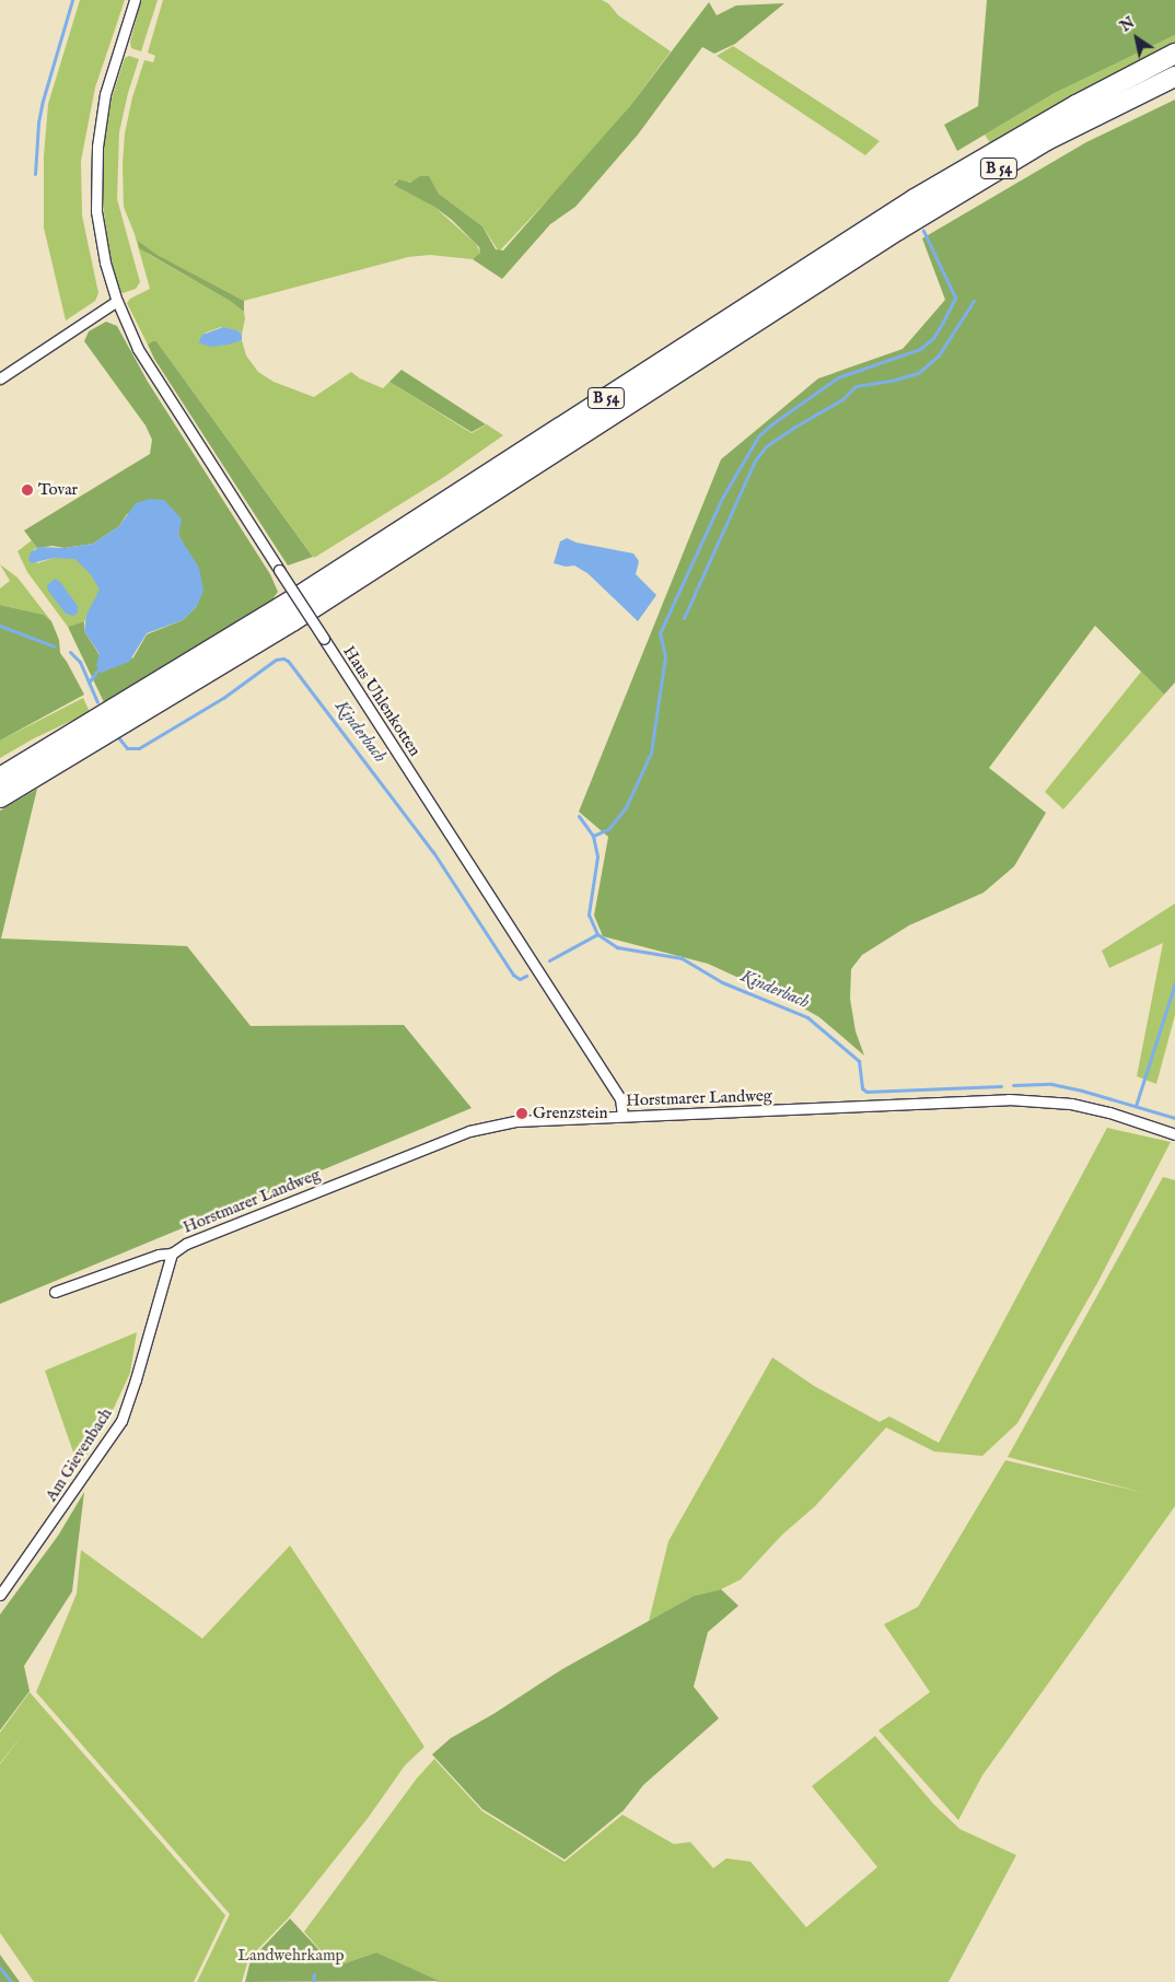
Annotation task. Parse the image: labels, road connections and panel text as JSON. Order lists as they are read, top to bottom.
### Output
{
  "streets": {
    "highway": ["B 54"],
    "street": ["Haus Uhlenkotten", "Horstmarer Landweg", "Am Gievenbach"]
  },
  "crossings": [
    ["Haus Uhlenkotten", "Horstmarer Landweg"],
    ["Horstmarer Landweg", "Am Gievenbach"]
  ],
  "water": ["Kinderbach"],
  "parks": ["Landwehrkamp"],
  "places": ["Tovar", "Grenzstein"],
  "north": "top left"
}
